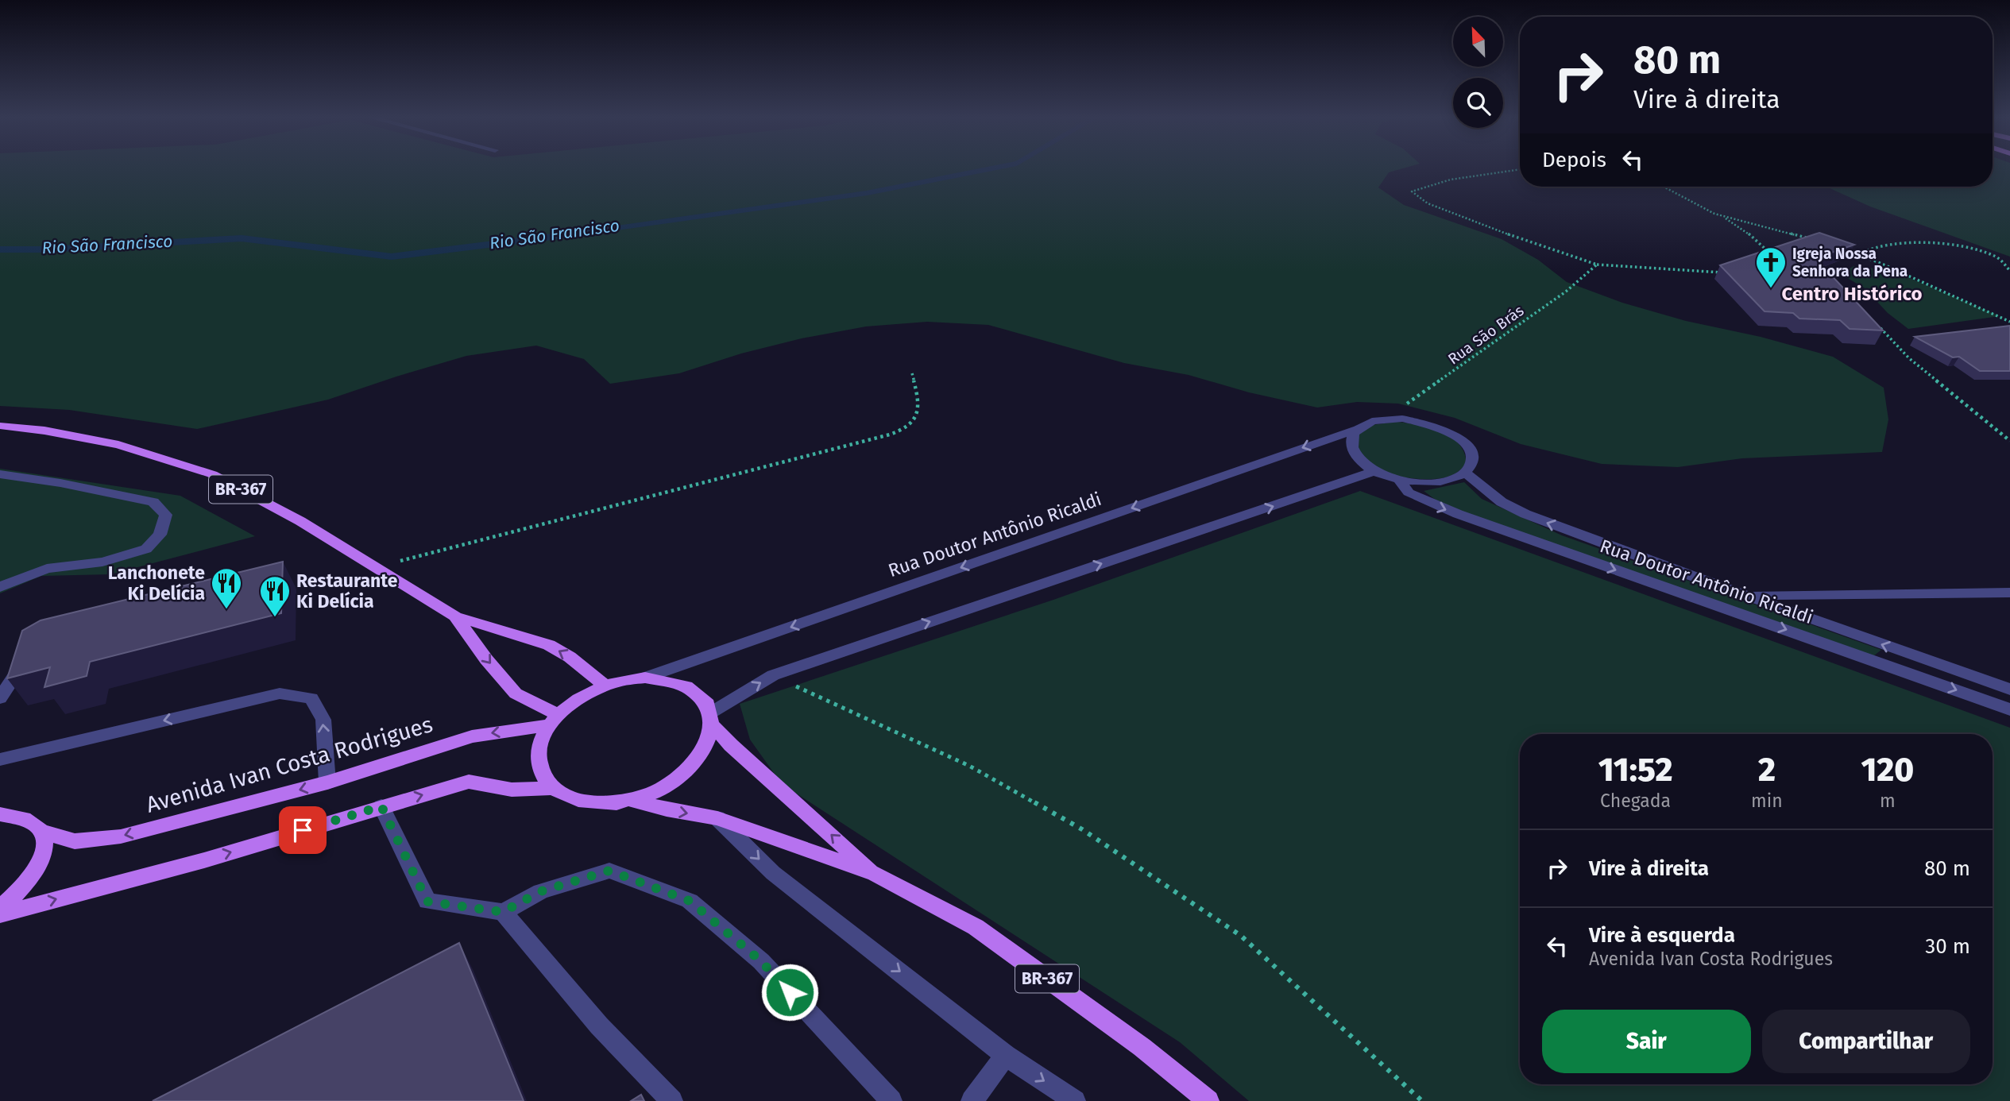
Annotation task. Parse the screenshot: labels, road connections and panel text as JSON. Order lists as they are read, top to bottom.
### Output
{
  "streets": {
    "main road": ["BR-367", "Avenida Ivan Costa Rodrigues"],
    "street": ["Rua Doutor Antônio Ricaldi"],
    "path": ["Rua São Brás"]
  },
  "crossings": [
    ["Rua São Brás", "Rua Doutor Antônio Ricaldi"],
    ["BR-367", "Rua Doutor Antônio Ricaldi"],
    ["BR-367", "Avenida Ivan Costa Rodrigues"],
    ["Rua Doutor Antônio Ricaldi", "Avenida Ivan Costa Rodrigues"]
  ],
  "districts": ["Centro Histórico"],
  "water": ["Rio São Francisco"],
  "places": {
    "church": ["Igreja Nossa Senhora da Pena"],
    "restaurant": ["Lanchonete Ki Delícia", "Restaurante Ki Delícia"]
  },
  "north": "top left",
  "page": {
    "turn": ["80 m", "Vire à direita"],
    "then": "Depois",
    "eta": [
      "11:52",
      "Chegada",
      "2",
      "min",
      "120",
      "m"
    ],
    "list": [
      {
        "name": "Vire à direita",
        "value": "80 m"
      },
      {
        "name": "Vire à esquerda",
        "note": "Avenida Ivan Costa Rodrigues",
        "value": "30 m"
      }
    ],
    "buttons": ["Sair", "Compartilhar"]
  }
}
